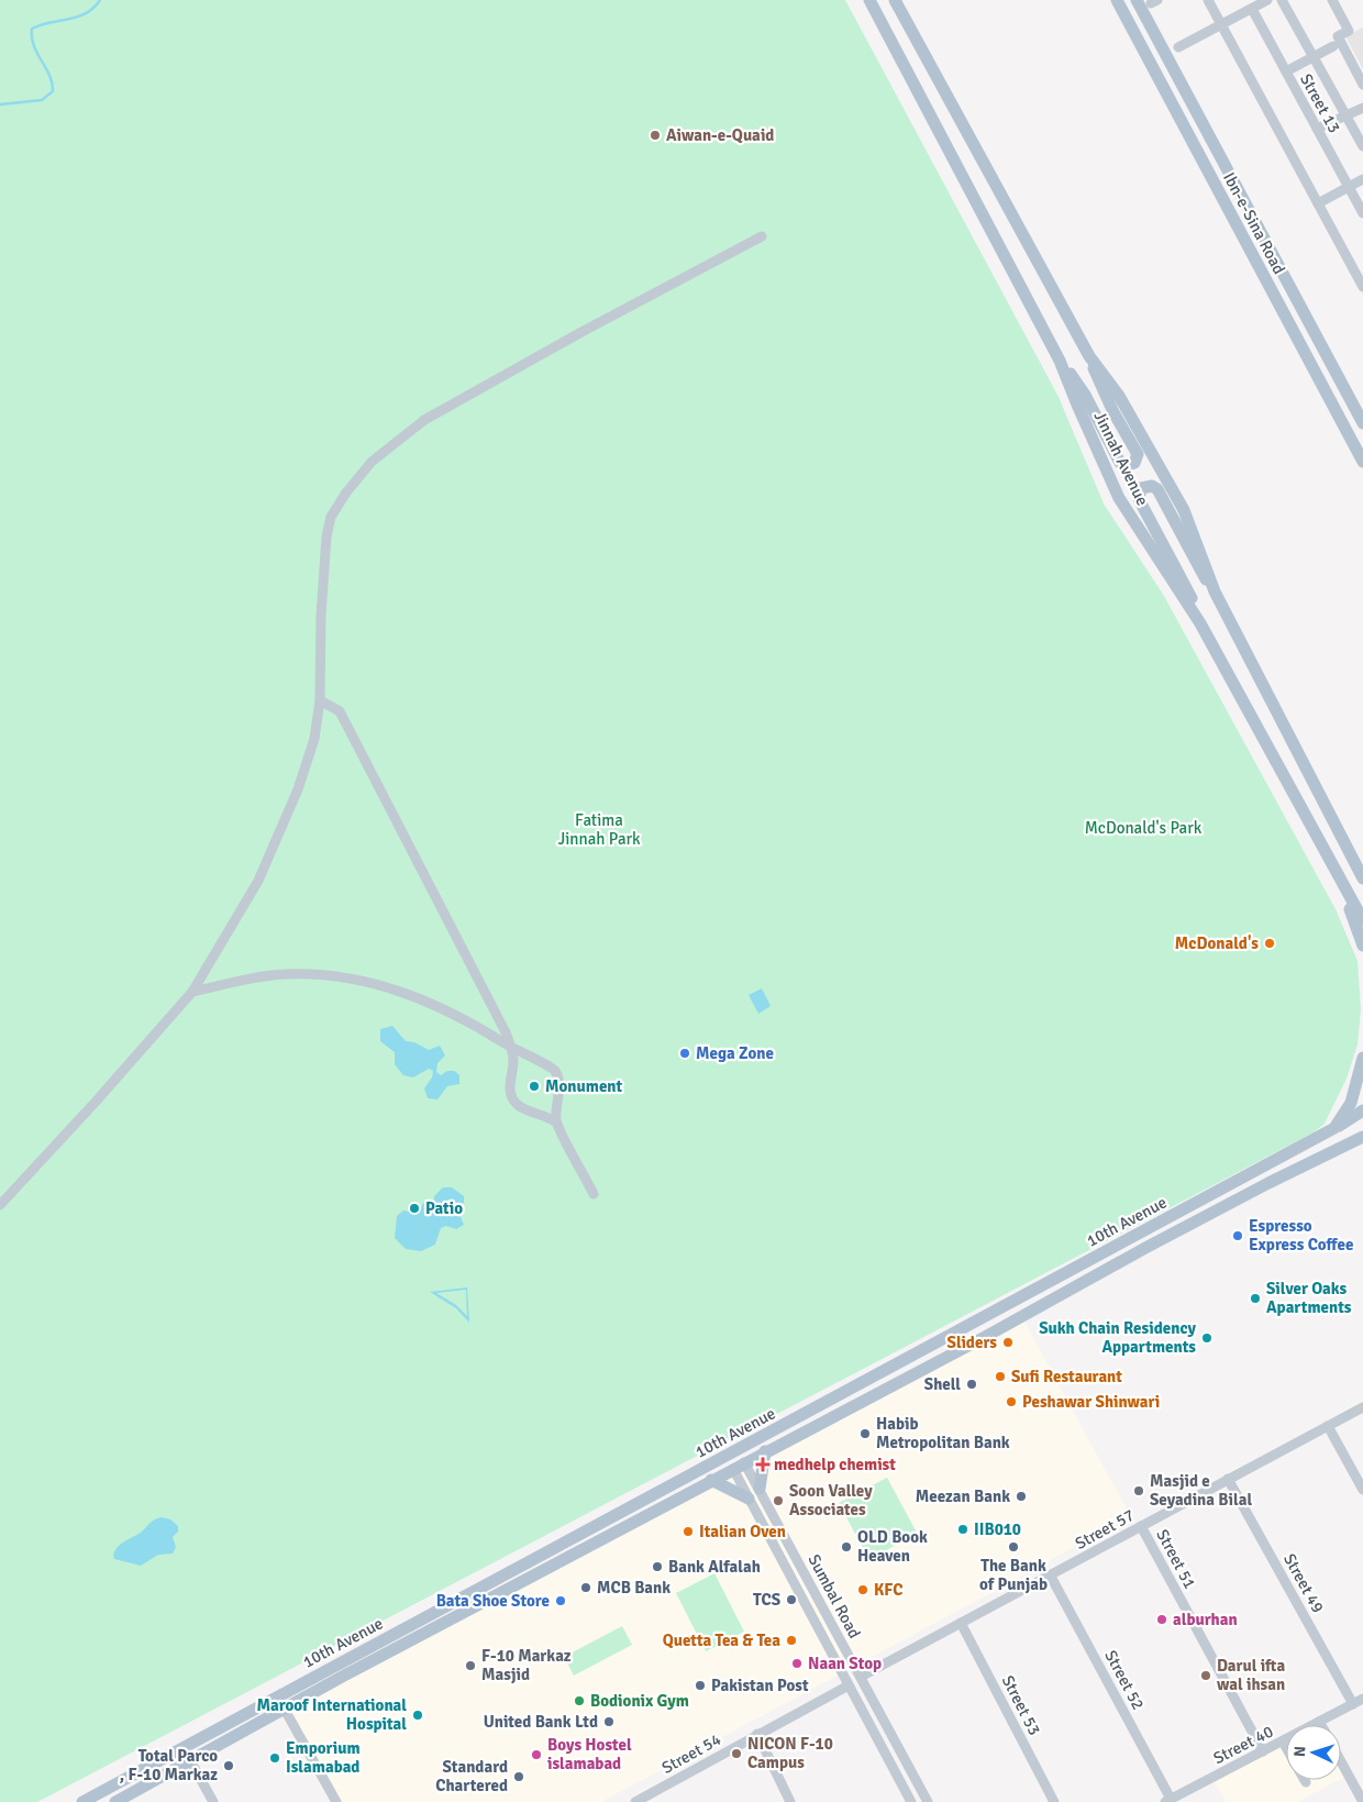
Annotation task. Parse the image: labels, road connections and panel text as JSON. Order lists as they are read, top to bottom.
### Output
{
  "streets": {
    "main road": ["Ibn-e-Sina Road", "Jinnah Avenue", "10th Avenue"],
    "street": [
      "Street 13",
      "Street 57",
      "Street 51",
      "Street 49",
      "Sumbal Road",
      "Street 52",
      "Street 53",
      "Street 40",
      "Street 54"
    ]
  },
  "crossings": [
    ["10th Avenue", "Sumbal Road"],
    ["Street 57", "Street 51"],
    ["Street 57", "Street 49"],
    ["Street 57", "Sumbal Road"],
    ["Street 57", "Street 52"],
    ["Street 57", "Street 53"],
    ["Street 51", "Street 40"],
    ["Street 49", "Street 40"],
    ["Sumbal Road", "Street 54"],
    ["Street 52", "Street 40"]
  ],
  "parks": ["Fatima Jinnah Park", "McDonald's Park"],
  "places": {
    "other": [
      "Aiwan-e-Quaid",
      "McDonald's",
      "Mega Zone",
      "Monument",
      "Patio",
      "Espresso Express Coffee",
      "Silver Oaks Apartments",
      "Sukh Chain Residency Appartments",
      "Sliders",
      "Sufi Restaurant",
      "Shell",
      "Peshawar Shinwari",
      "Habib Metropolitan Bank",
      "Masjid e Seyadina Bilal",
      "Meezan Bank",
      "Soon Valley Associates",
      "IIB010",
      "Italian Oven",
      "OLD Book Heaven",
      "The Bank of Punjab",
      "Bank Alfalah",
      "MCB Bank",
      "KFC",
      "TCS",
      "Bata Shoe Store",
      "alburhan",
      "Quetta Tea & Tea",
      "Naan Stop",
      "F-10 Markaz Masjid",
      "Darul ifta wal ihsan",
      "Pakistan Post",
      "Bodionix Gym",
      "Maroof International Hospital",
      "United Bank Ltd",
      "NICON F-10 Campus",
      "Boys Hostel islamabad",
      "Emporium Islamabad",
      "Total Parco , F-10 Markaz",
      "Standard Chartered"
    ],
    "health": ["medhelp chemist"]
  },
  "north": "left"
}
